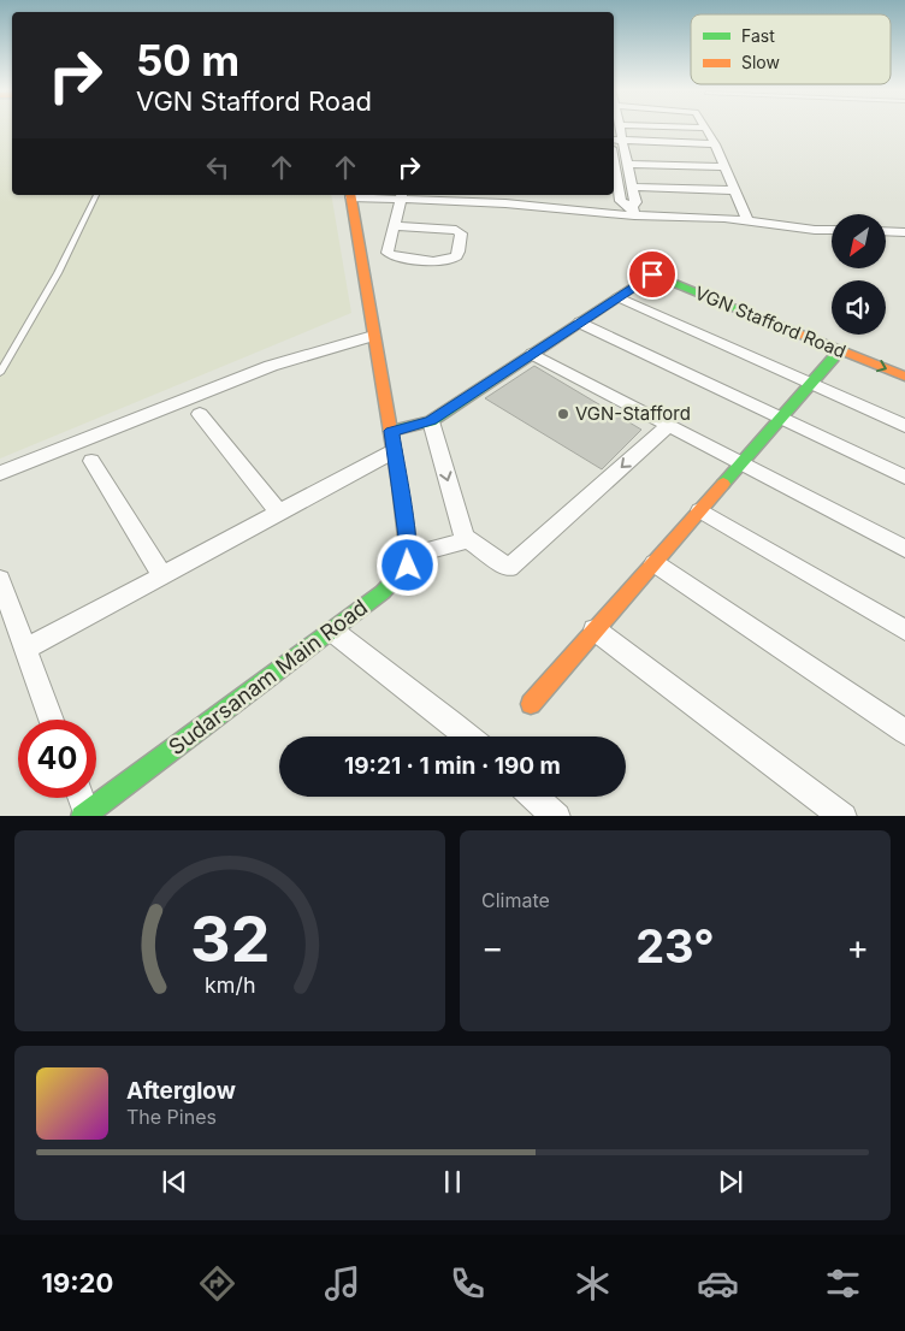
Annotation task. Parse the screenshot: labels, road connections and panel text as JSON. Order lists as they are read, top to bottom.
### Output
{
  "streets": {
    "street": ["VGN Stafford Road", "Sudarsanam Main Road"]
  },
  "places": ["VGN-Stafford"],
  "legend": ["Fast", "Slow"],
  "north": "bottom left",
  "page": {
    "turn": ["50 m", "VGN Stafford Road"],
    "limit": "40",
    "trip": "19:21 · 1 min · 190 m",
    "tile": "Climate",
    "heat": ["−", "23°", "+"],
    "song": ["Afterglow", "The Pines"],
    "tabs": "19:20",
    "gauge": ["32", "km/h"]
  }
}
